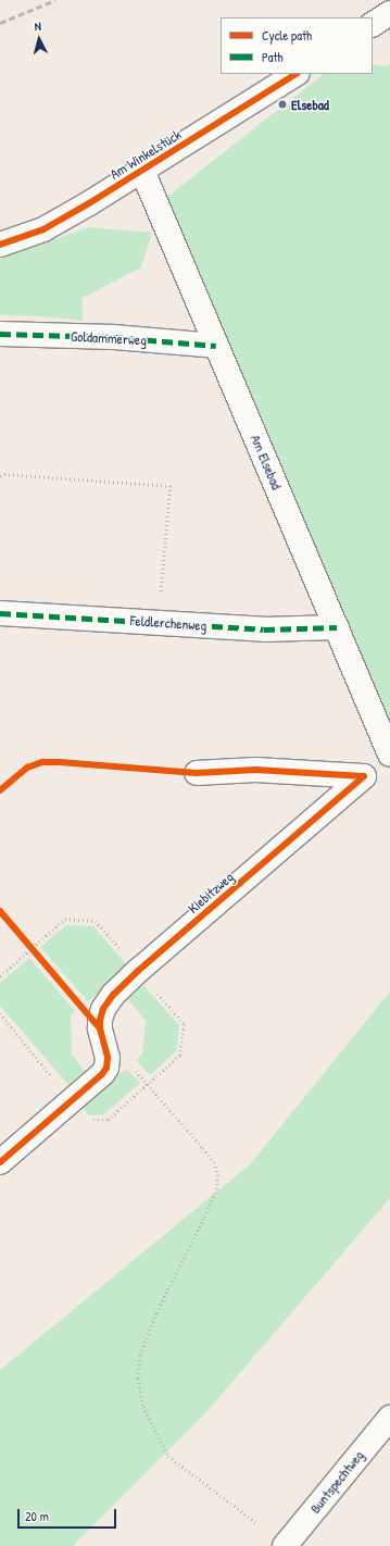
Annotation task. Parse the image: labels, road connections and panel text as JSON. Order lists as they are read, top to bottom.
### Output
{
  "streets": {
    "street": [
      "Am Winkelstück",
      "Goldammerweg",
      "Am Elsebad",
      "Feldlerchenweg",
      "Kiebitzweg",
      "Buntspechtweg"
    ]
  },
  "crossings": [
    ["Am Winkelstück", "Am Elsebad"],
    ["Goldammerweg", "Am Elsebad"],
    ["Am Elsebad", "Feldlerchenweg"]
  ],
  "places": ["Elsebad"],
  "legend": ["Cycle path", "Path"],
  "scale_bar": "20 m",
  "north": "top"
}
